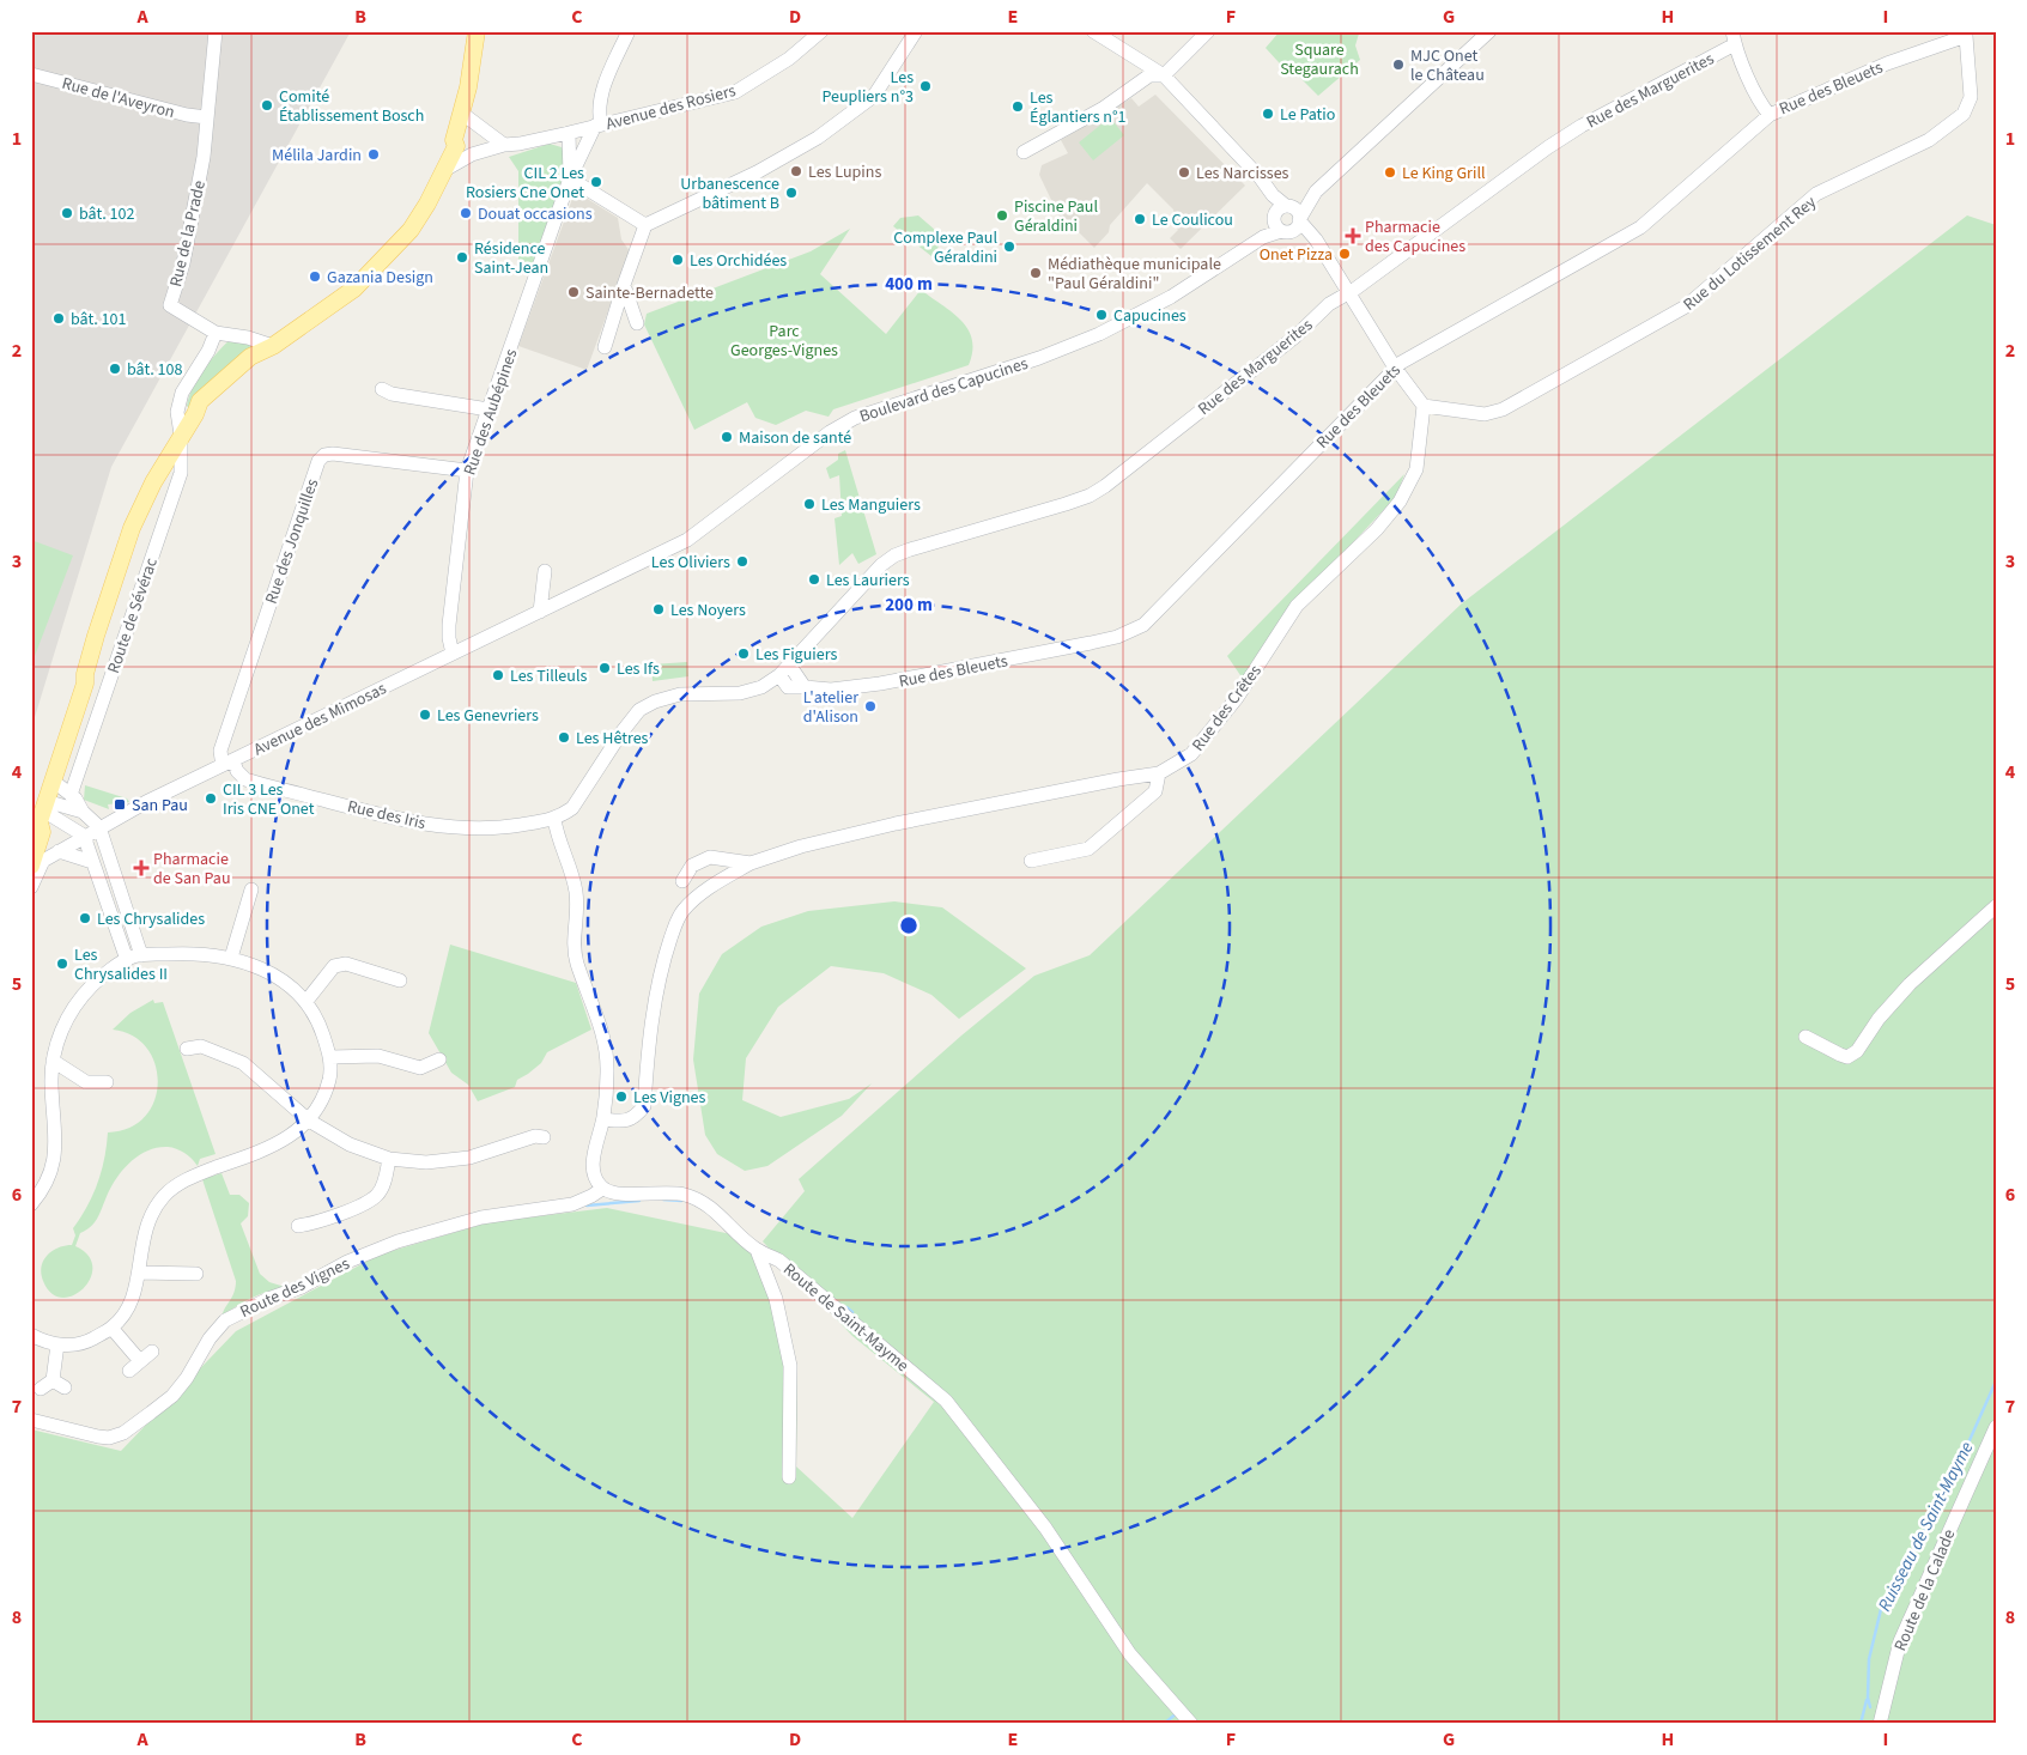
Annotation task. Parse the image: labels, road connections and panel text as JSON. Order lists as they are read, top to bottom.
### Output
{
  "streets": {
    "main road": ["Route de Sévérac"],
    "street": [
      "Rue des Bleuets",
      "Rue des Marguerites",
      "Rue de l'Aveyron",
      "Avenue des Rosiers",
      "Rue de la Prade",
      "Rue du Lotissement Rey",
      "Boulevard des Capucines",
      "Rue des Aubépines",
      "Rue des Jonquilles",
      "Rue des Crêtes",
      "Avenue des Mimosas",
      "Rue des Iris",
      "Route des Vignes",
      "Route de Saint-Mayme",
      "Route de la Calade"
    ]
  },
  "crossings": [
    ["Rue des Bleuets", "Rue des Marguerites"],
    ["Rue des Bleuets", "Rue du Lotissement Rey"],
    ["Rue de l'Aveyron", "Rue de la Prade"],
    ["Avenue des Rosiers", "Rue des Aubépines"],
    ["Avenue des Rosiers", "Route de Sévérac"],
    ["Rue du Lotissement Rey", "Rue des Crêtes"],
    ["Boulevard des Capucines", "Avenue des Mimosas"],
    ["Rue des Aubépines", "Rue des Jonquilles"],
    ["Rue des Aubépines", "Avenue des Mimosas"],
    ["Rue des Jonquilles", "Avenue des Mimosas"],
    ["Rue des Jonquilles", "Rue des Iris"],
    ["Avenue des Mimosas", "Rue des Iris"],
    ["Route des Vignes", "Route de Saint-Mayme"]
  ],
  "water": ["Ruisseau de Saint-Mayme"],
  "parks": ["Square Stegaurach", "Parc Georges-Vignes"],
  "places": {
    "other": [
      "MJC Onet le Château",
      "Les Peupliers n°3",
      "Comité Établissement Bosch",
      "Les Églantiers n°1",
      "Le Patio",
      "Mélila Jardin",
      "Les Lupins",
      "Les Narcisses",
      "Le King Grill",
      "CIL 2 Les Rosiers Cne Onet",
      "Urbanescence bâtiment B",
      "bât. 102",
      "Douat occasions",
      "Piscine Paul Géraldini",
      "Le Coulicou",
      "Complexe Paul Géraldini",
      "Onet Pizza",
      "Résidence Saint-Jean",
      "Les Orchidées",
      "Médiathèque municipale \"Paul Géraldini\"",
      "Gazania Design",
      "Sainte-Bernadette",
      "Capucines",
      "bât. 101",
      "bât. 108",
      "Maison de santé",
      "Les Manguiers",
      "Les Oliviers",
      "Les Lauriers",
      "Les Noyers",
      "Les Figuiers",
      "Les Ifs",
      "Les Tilleuls",
      "L'atelier d'Alison",
      "Les Genevriers",
      "Les Hêtres",
      "CIL 3 Les Iris CNE Onet",
      "Les Chrysalides",
      "Les Chrysalides II",
      "Les Vignes"
    ],
    "health": ["Pharmacie des Capucines", "Pharmacie de San Pau"],
    "transit": ["San Pau"]
  },
  "grid": {
    "columns": [
      "A",
      "B",
      "C",
      "D",
      "E",
      "F",
      "G",
      "H",
      "I"
    ],
    "rows": [
      "1",
      "2",
      "3",
      "4",
      "5",
      "6",
      "7",
      "8"
    ]
  },
  "rings": ["400 m", "200 m"]
}
